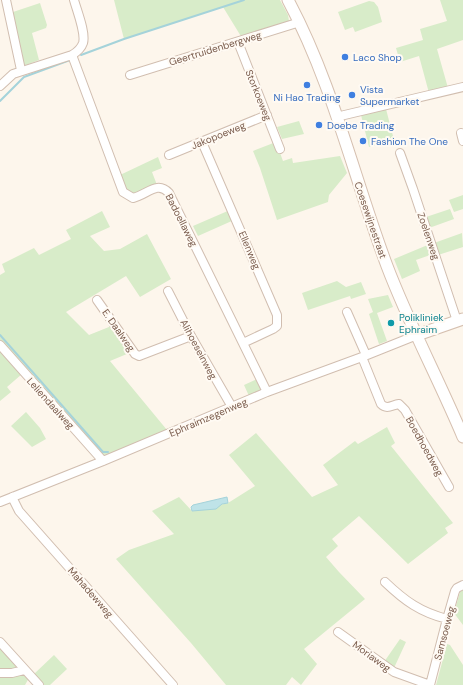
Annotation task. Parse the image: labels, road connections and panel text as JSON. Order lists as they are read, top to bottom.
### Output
{
  "streets": {
    "main road": ["Coesewijnestraat"],
    "street": [
      "Geertruidenbergweg",
      "Storkoeweg",
      "Jakopoeweg",
      "Badoellaweg",
      "Zoelenweg",
      "Ellenweg",
      "E. Daalweg",
      "Alihoeseinweg",
      "Leliendaalweg",
      "Ephraimzegenweg",
      "Boedhoedweg",
      "Mahadewweg",
      "Samsoeweg",
      "Moriaweg"
    ]
  },
  "crossings": [
    ["Geertruidenbergweg", "Storkoeweg"],
    ["Geertruidenbergweg", "Coesewijnestraat"],
    ["Storkoeweg", "Jakopoeweg"],
    ["Jakopoeweg", "Ellenweg"],
    ["Badoellaweg", "Ellenweg"],
    ["Badoellaweg", "Ephraimzegenweg"],
    ["Coesewijnestraat", "Ephraimzegenweg"],
    ["E. Daalweg", "Alihoeseinweg"],
    ["Alihoeseinweg", "Ephraimzegenweg"],
    ["Leliendaalweg", "Ephraimzegenweg"],
    ["Ephraimzegenweg", "Boedhoedweg"],
    ["Ephraimzegenweg", "Mahadewweg"],
    ["Samsoeweg", "Moriaweg"]
  ],
  "places": [
    "Laco Shop",
    "Ni Hao Trading",
    "Vista Supermarket",
    "Doebe Trading",
    "Fashion The One",
    "Polikliniek Ephraim"
  ]
}
